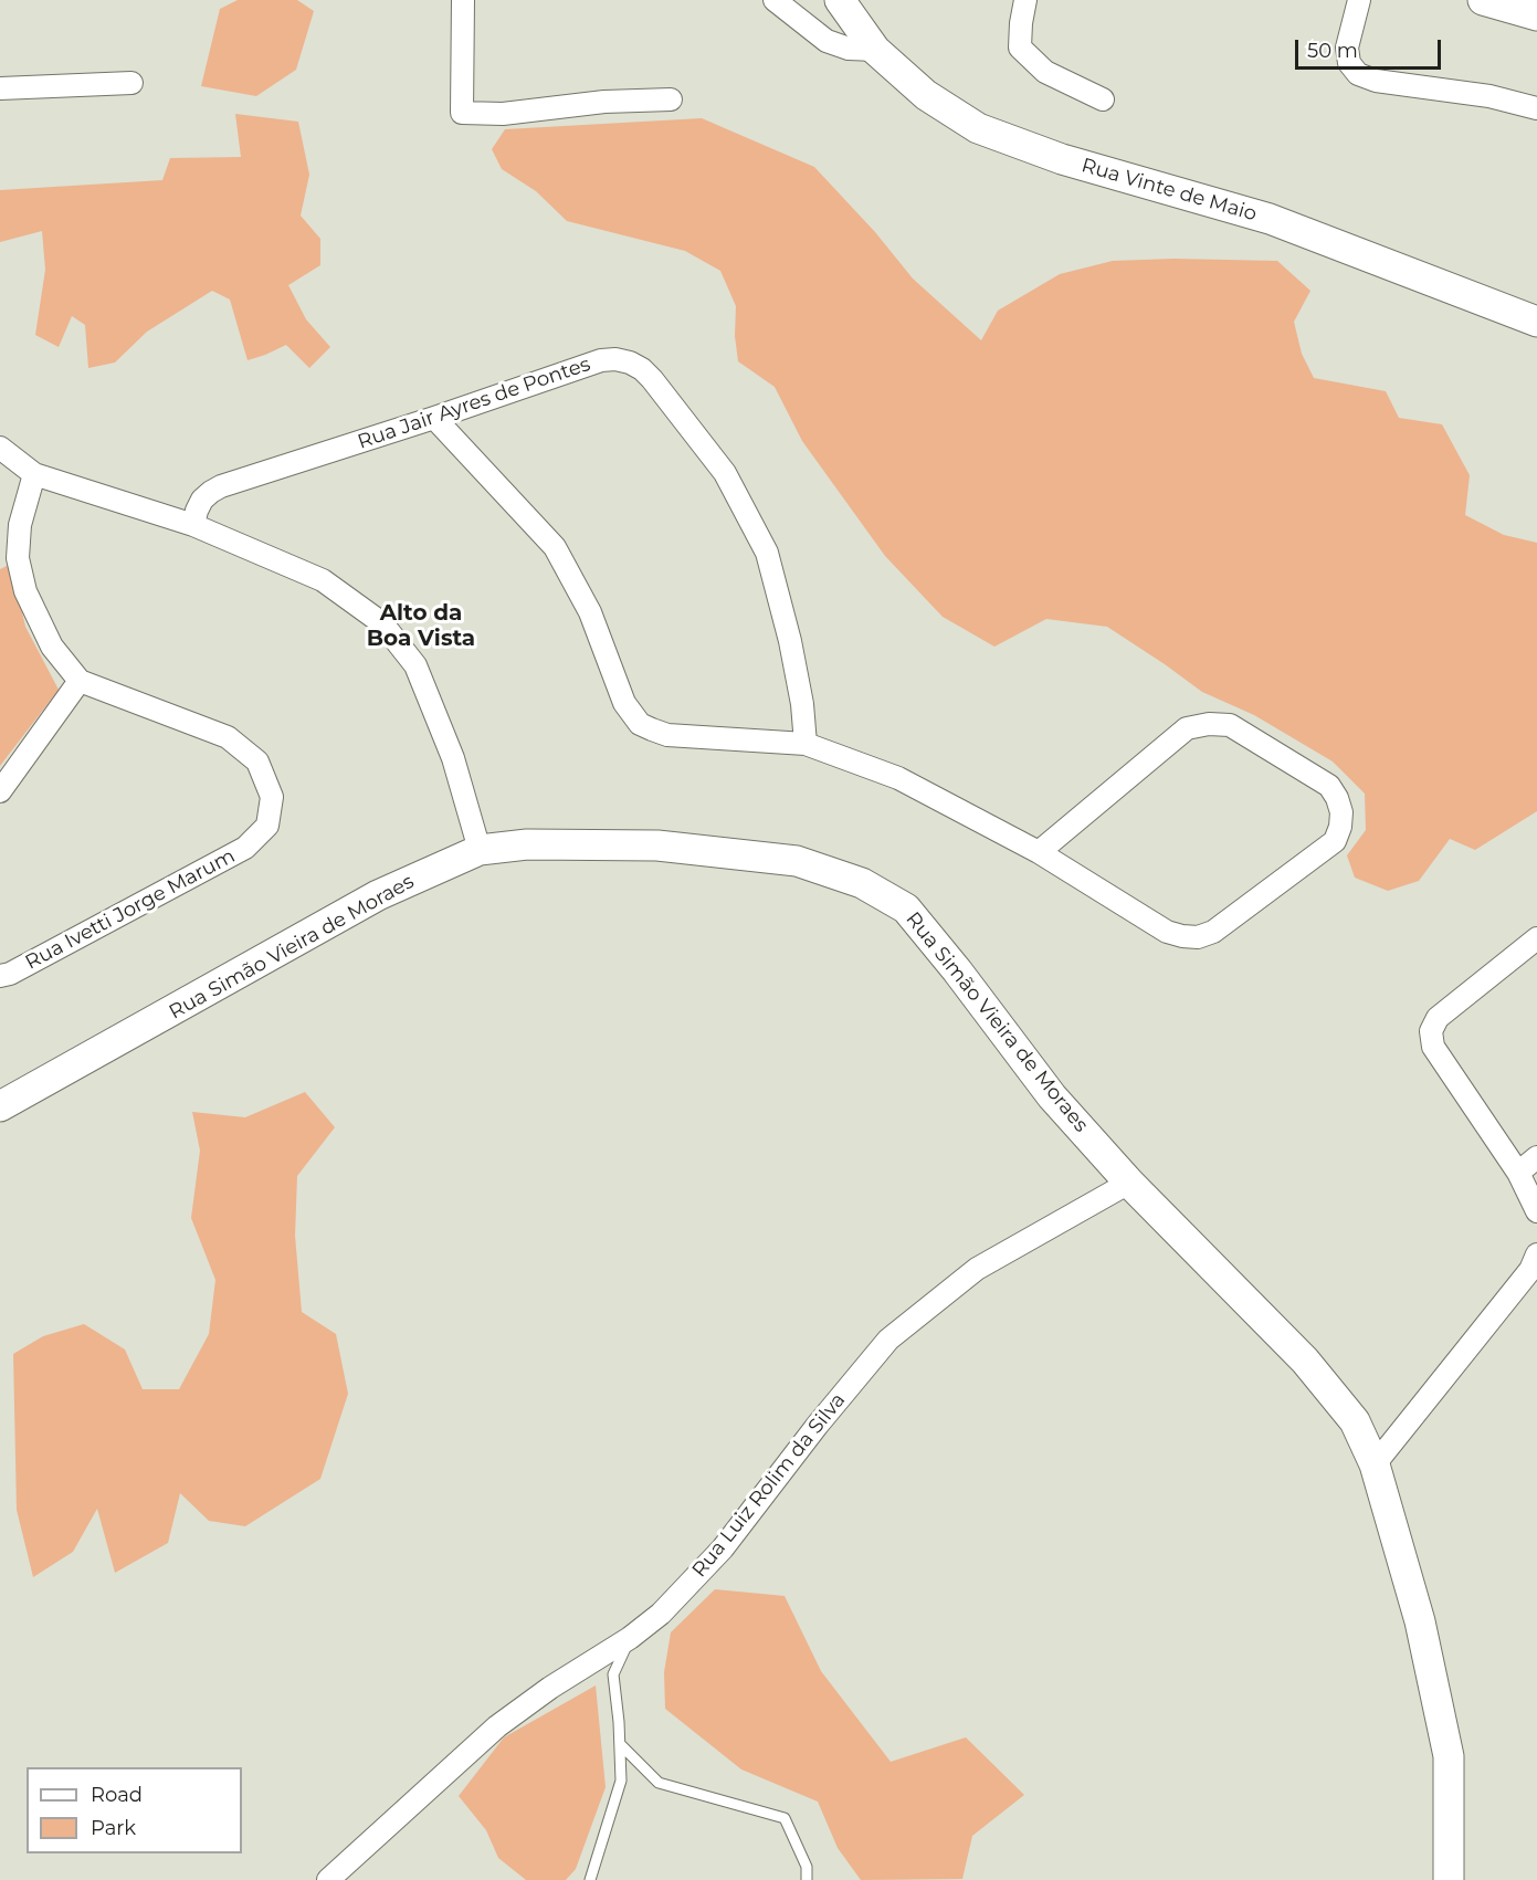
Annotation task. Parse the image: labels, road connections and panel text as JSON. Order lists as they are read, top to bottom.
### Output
{
  "streets": {
    "street": [
      "Rua Vinte de Maio",
      "Rua Jair Ayres de Pontes",
      "Rua Ivetti Jorge Marum",
      "Rua Simão Vieira de Moraes",
      "Rua Luiz Rolim da Silva"
    ]
  },
  "crossings": [
    ["Rua Simão Vieira de Moraes", "Rua Luiz Rolim da Silva"]
  ],
  "districts": ["Alto da Boa Vista"],
  "legend": ["Road", "Park"],
  "scale_bar": "50 m"
}
